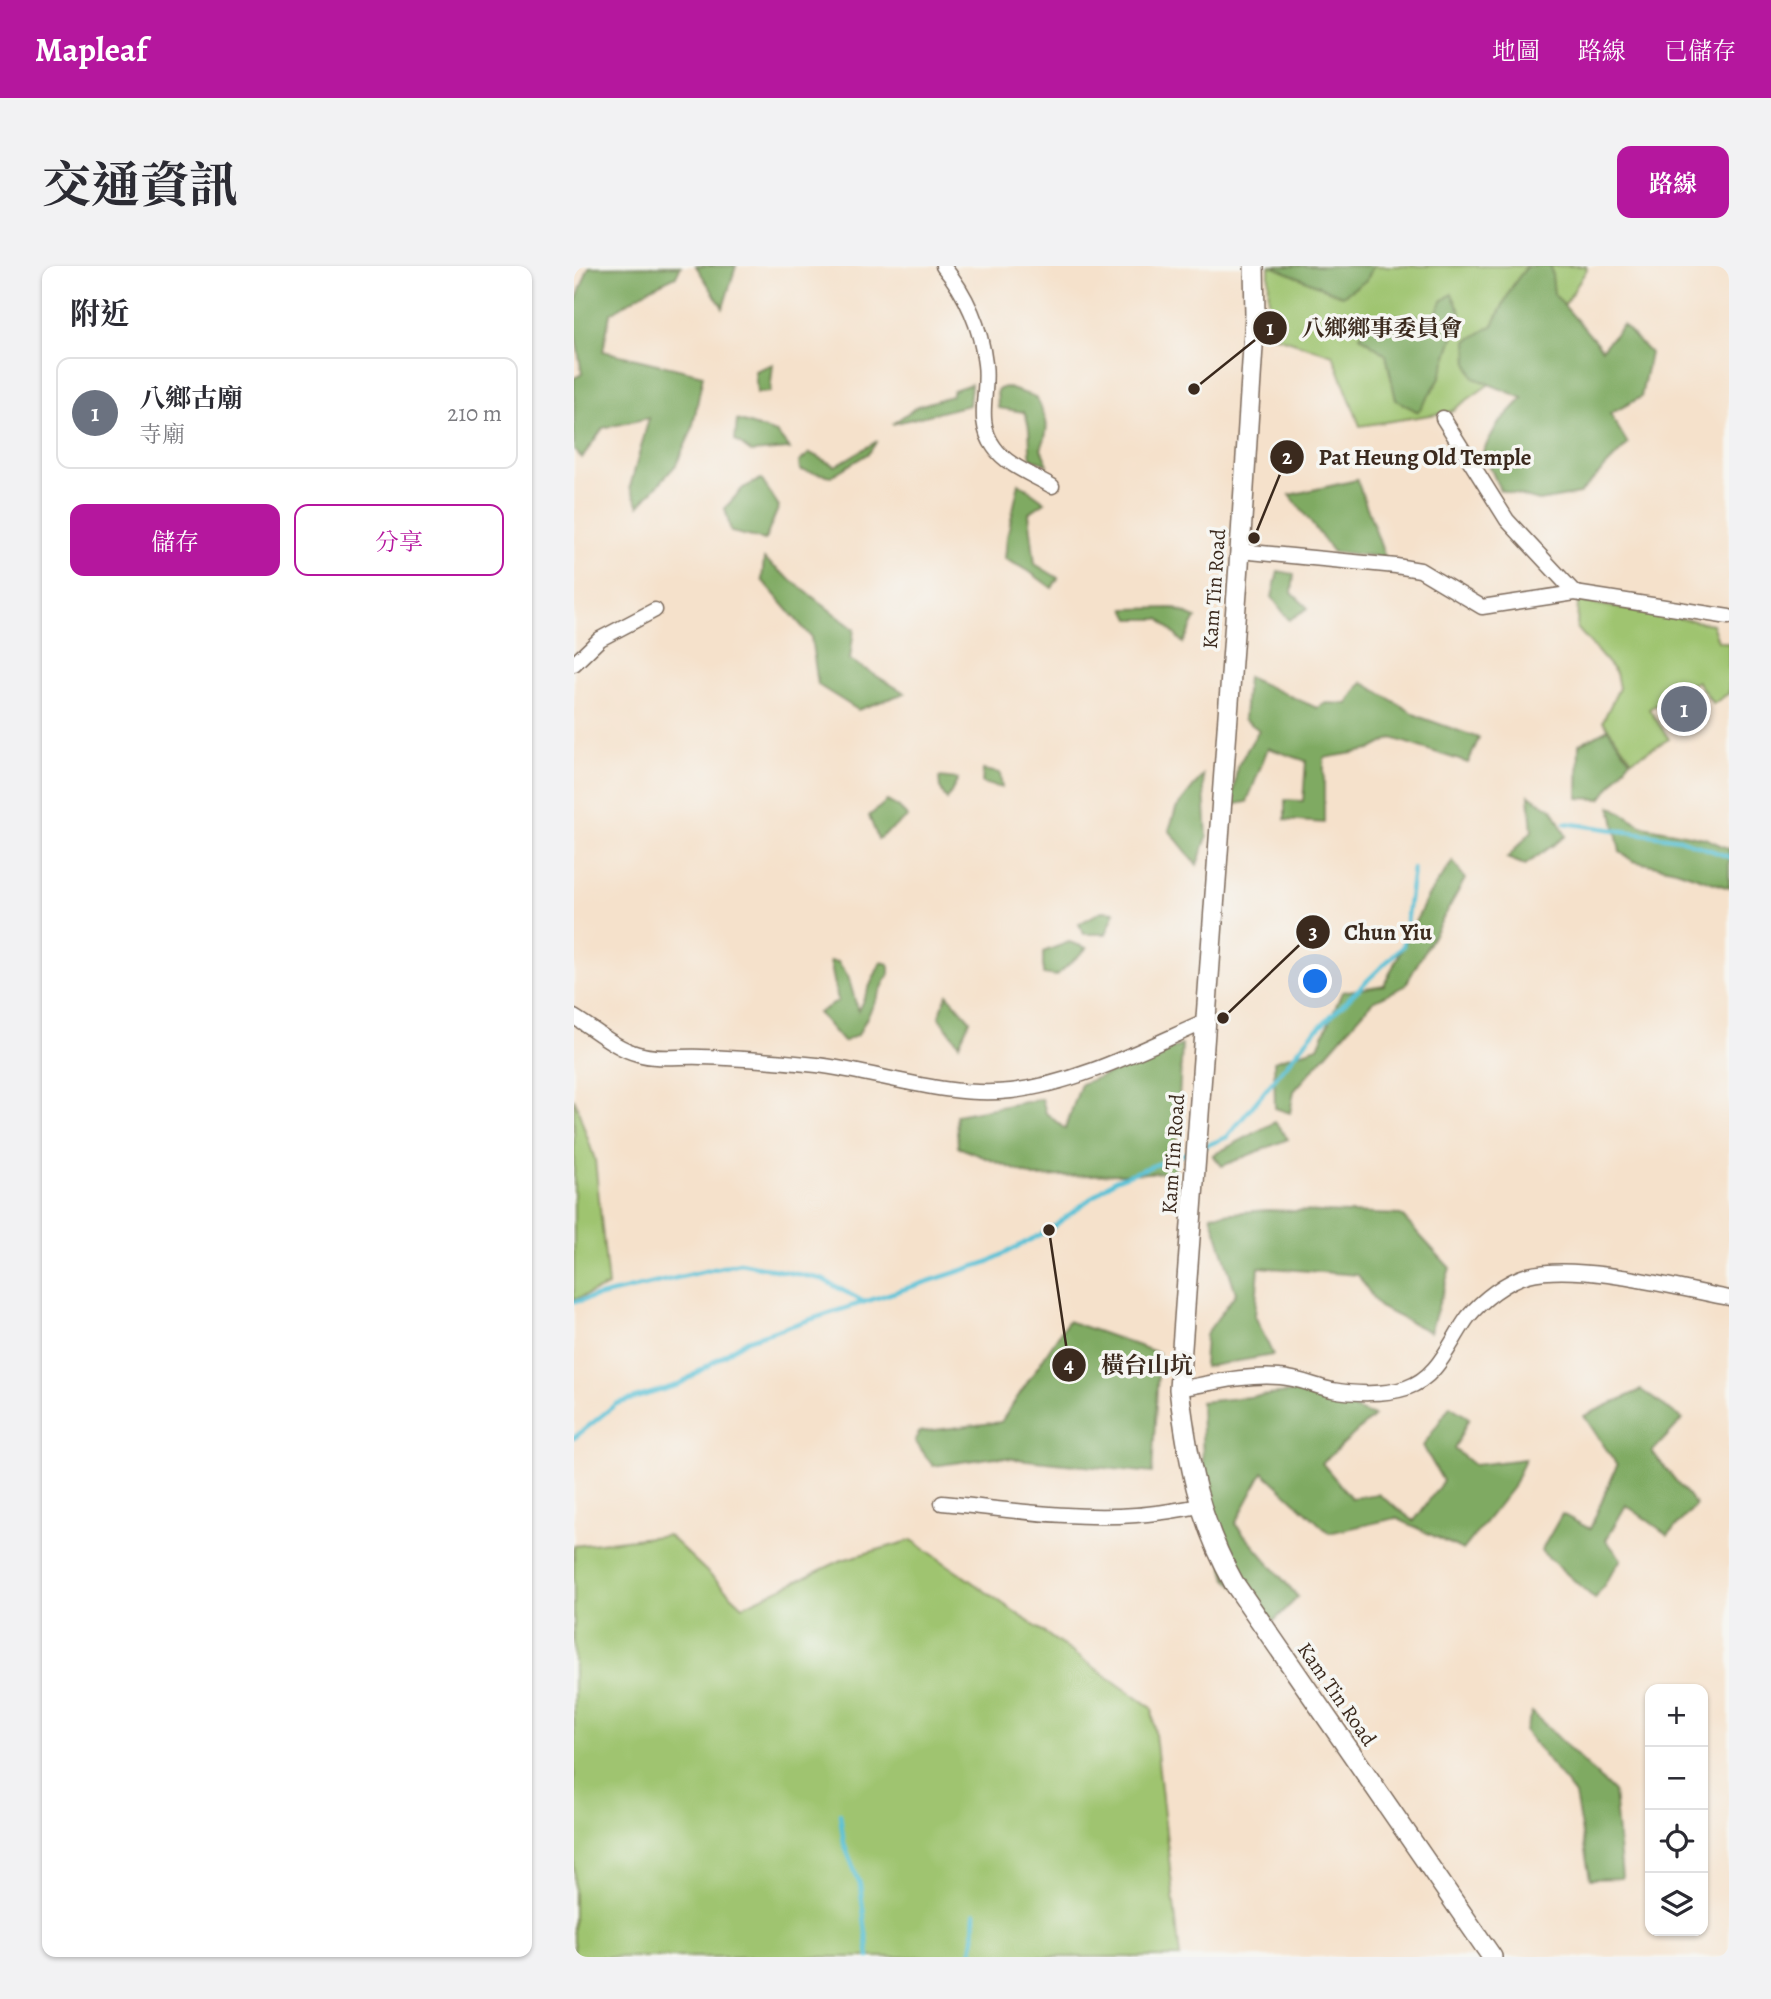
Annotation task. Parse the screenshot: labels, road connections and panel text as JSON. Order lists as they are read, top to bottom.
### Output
{
  "streets": {
    "main road": ["Kam Tin Road"]
  },
  "places": [
    "八鄉鄉事委員會",
    "Pat Heung Old Temple",
    "Chun Yiu",
    "橫台山坑"
  ],
  "page": {
    "header": "Mapleaf",
    "nav": ["地圖", "路線", "已儲存"],
    "title": "交通資訊",
    "buttons": [
      "路線",
      ["儲存", "分享"]
    ],
    "heading": "附近",
    "list": [
      {
        "mark": "1",
        "name": "八鄉古廟",
        "note": "寺廟",
        "value": "210 m"
      }
    ],
    "pins": "1",
    "map_buttons": ["+", "−"]
  }
}
